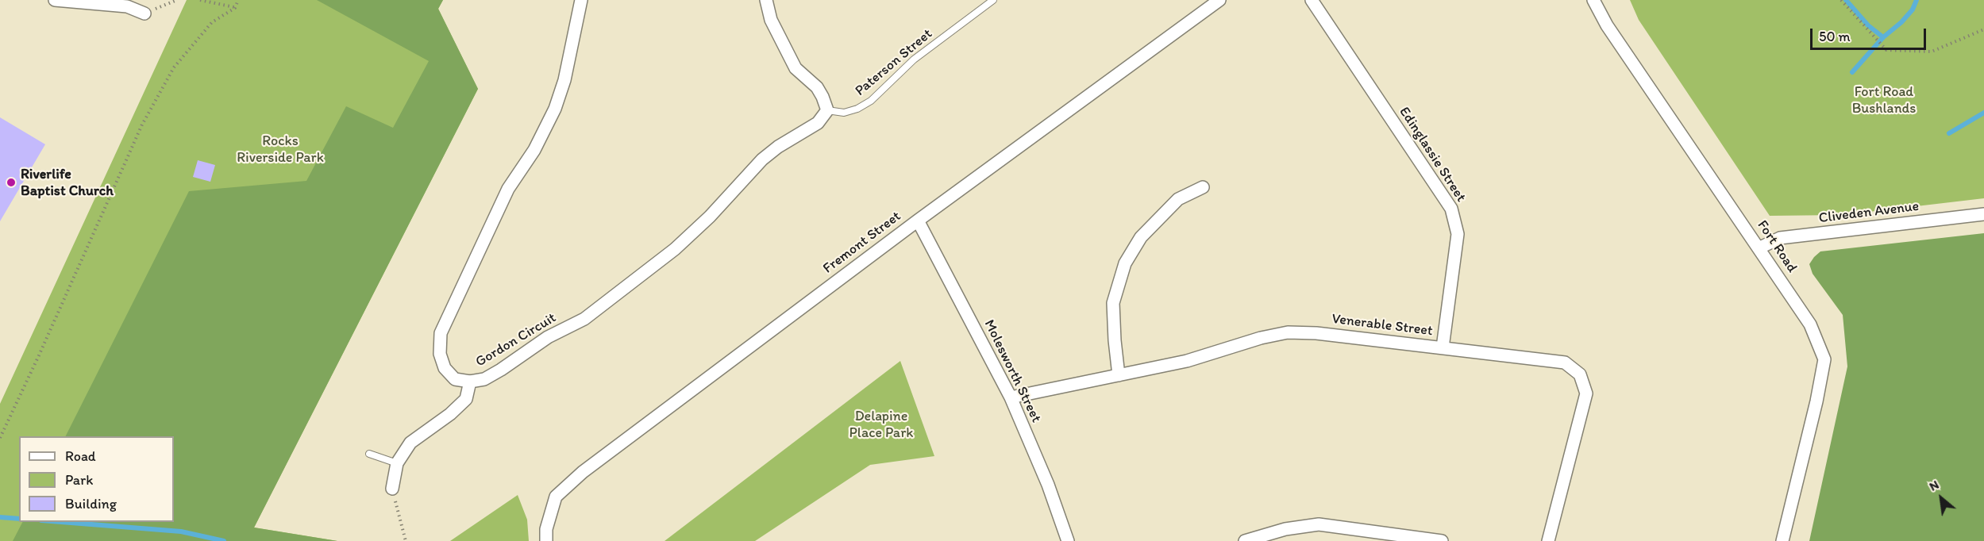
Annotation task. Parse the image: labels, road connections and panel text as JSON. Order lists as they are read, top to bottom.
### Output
{
  "streets": {
    "street": [
      "Edinglassie Street",
      "Cliveden Avenue",
      "Fremont Street",
      "Fort Road",
      "Venerable Street",
      "Gordon Circuit",
      "Molesworth Street"
    ],
    "lane": ["Paterson Street"]
  },
  "crossings": [
    ["Paterson Street", "Gordon Circuit"],
    ["Edinglassie Street", "Venerable Street"],
    ["Cliveden Avenue", "Fort Road"],
    ["Fremont Street", "Molesworth Street"],
    ["Venerable Street", "Molesworth Street"]
  ],
  "parks": ["Fort Road Bushlands", "Rocks Riverside Park", "Delapine Place Park"],
  "places": ["Riverlife Baptist Church"],
  "legend": ["Road", "Park", "Building"],
  "scale_bar": "50 m",
  "north": "top left"
}
